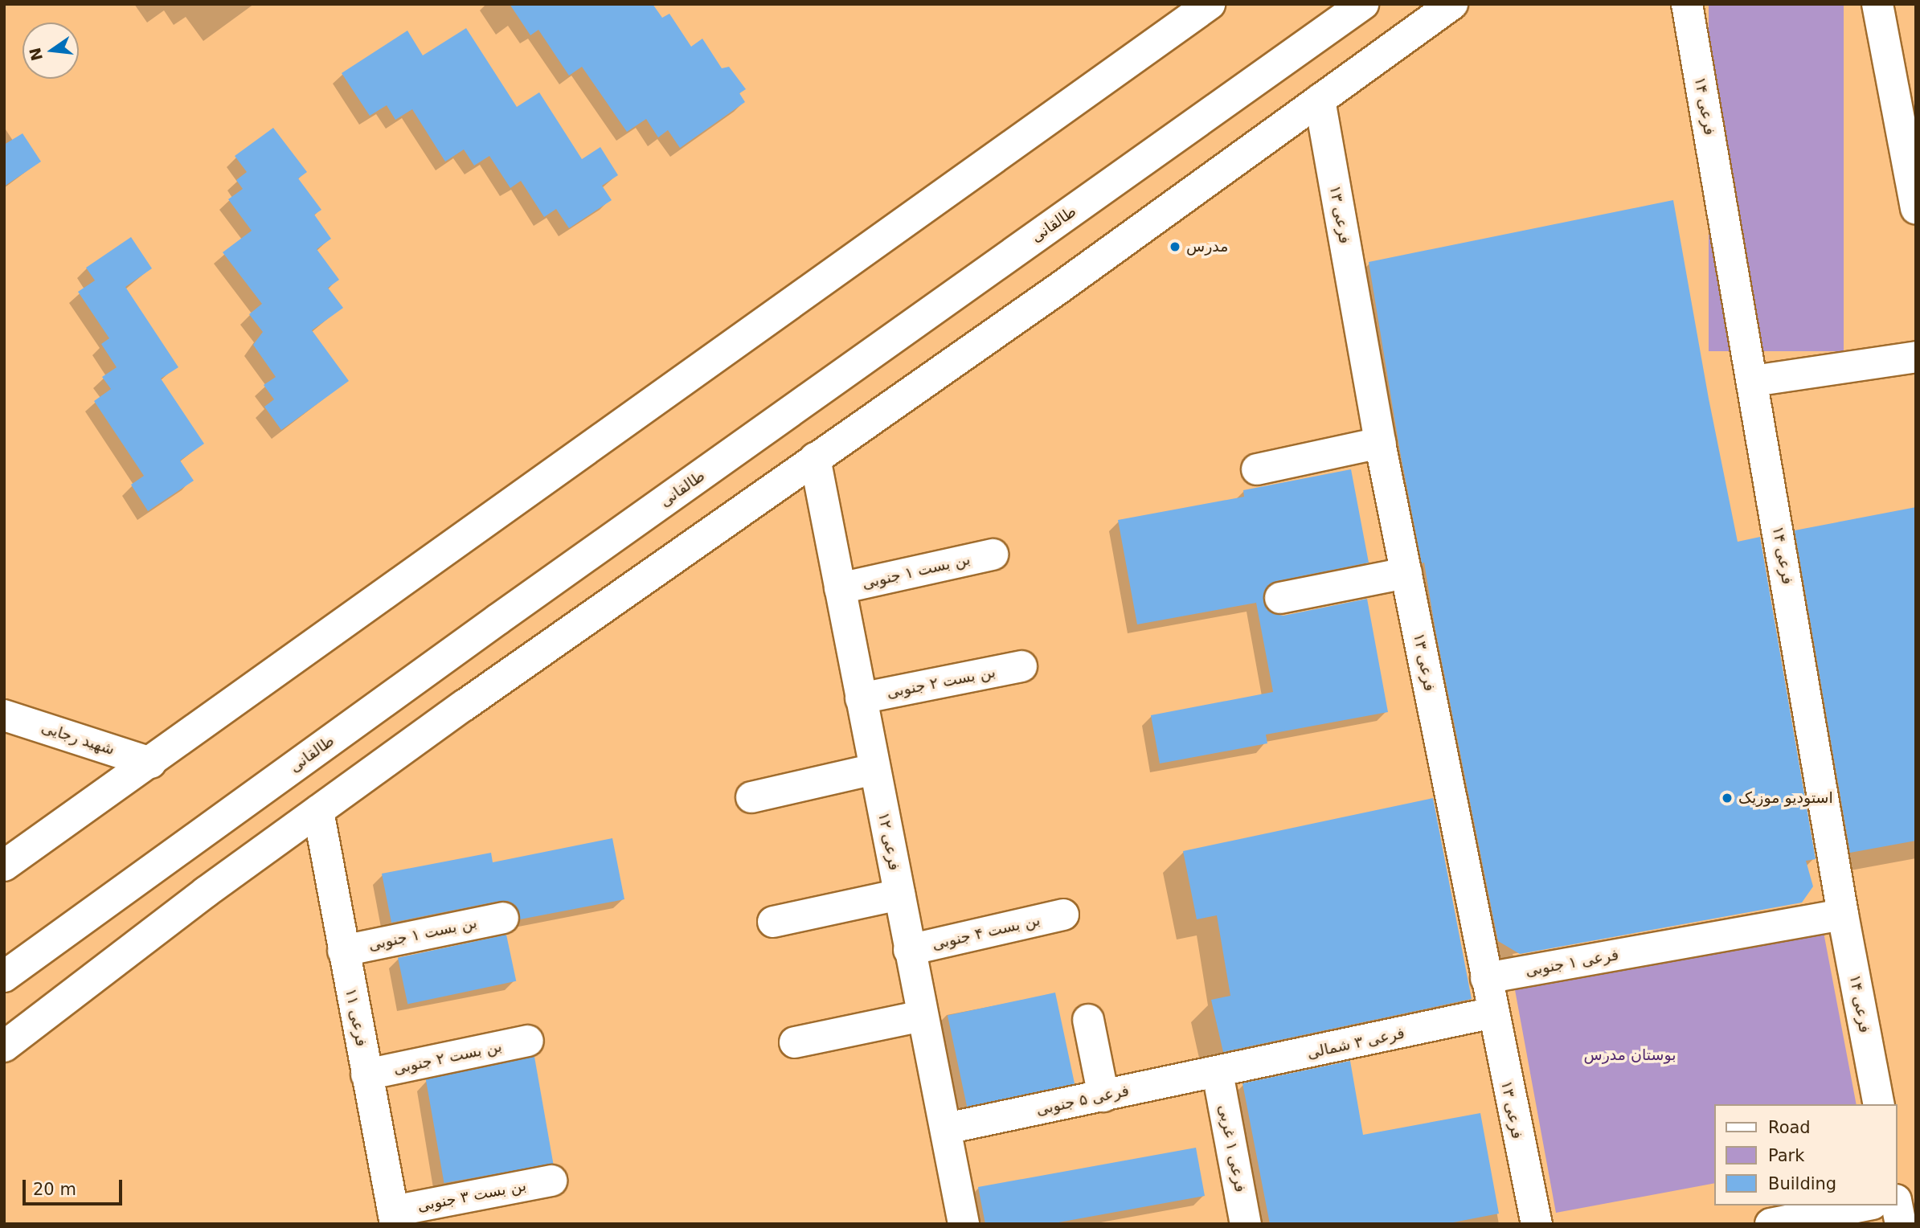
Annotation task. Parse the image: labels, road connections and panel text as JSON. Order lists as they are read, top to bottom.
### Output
{
  "streets": {
    "street": [
      "فرعی ۱۴",
      "فرعی ۱۳",
      "طالقانی",
      "بن بست ۱ جنوبی",
      "بن بست ۲ جنوبی",
      "شهید رجایی",
      "فرعی ۱۲",
      "بن بست ۴ جنوبی",
      "فرعی ۱ جنوبی",
      "فرعی ۱۱",
      "فرعی ۳ شمالی",
      "فرعی ۵ جنوبی",
      "فرعی ۱ غربی",
      "بن بست ۳ جنوبی"
    ]
  },
  "crossings": [
    ["فرعی ۱۴", "فرعی ۱ جنوبی"],
    ["فرعی ۱۳", "فرعی ۱ جنوبی"],
    ["فرعی ۱۳", "فرعی ۳ شمالی"],
    ["بن بست ۱ جنوبی", "فرعی ۱۲"],
    ["بن بست ۱ جنوبی", "فرعی ۱۱"],
    ["بن بست ۲ جنوبی", "فرعی ۱۲"],
    ["بن بست ۲ جنوبی", "فرعی ۱۱"],
    ["فرعی ۱۲", "بن بست ۴ جنوبی"],
    ["فرعی ۱۲", "فرعی ۵ جنوبی"],
    ["فرعی ۱۱", "بن بست ۳ جنوبی"],
    ["فرعی ۳ شمالی", "فرعی ۵ جنوبی"],
    ["فرعی ۳ شمالی", "فرعی ۱ غربی"],
    ["فرعی ۵ جنوبی", "فرعی ۱ غربی"]
  ],
  "parks": ["بوستان مدرس"],
  "places": ["مدرس", "استودیو موزیک"],
  "legend": ["Road", "Park", "Building"],
  "scale_bar": "20 m",
  "north": "left"
}
